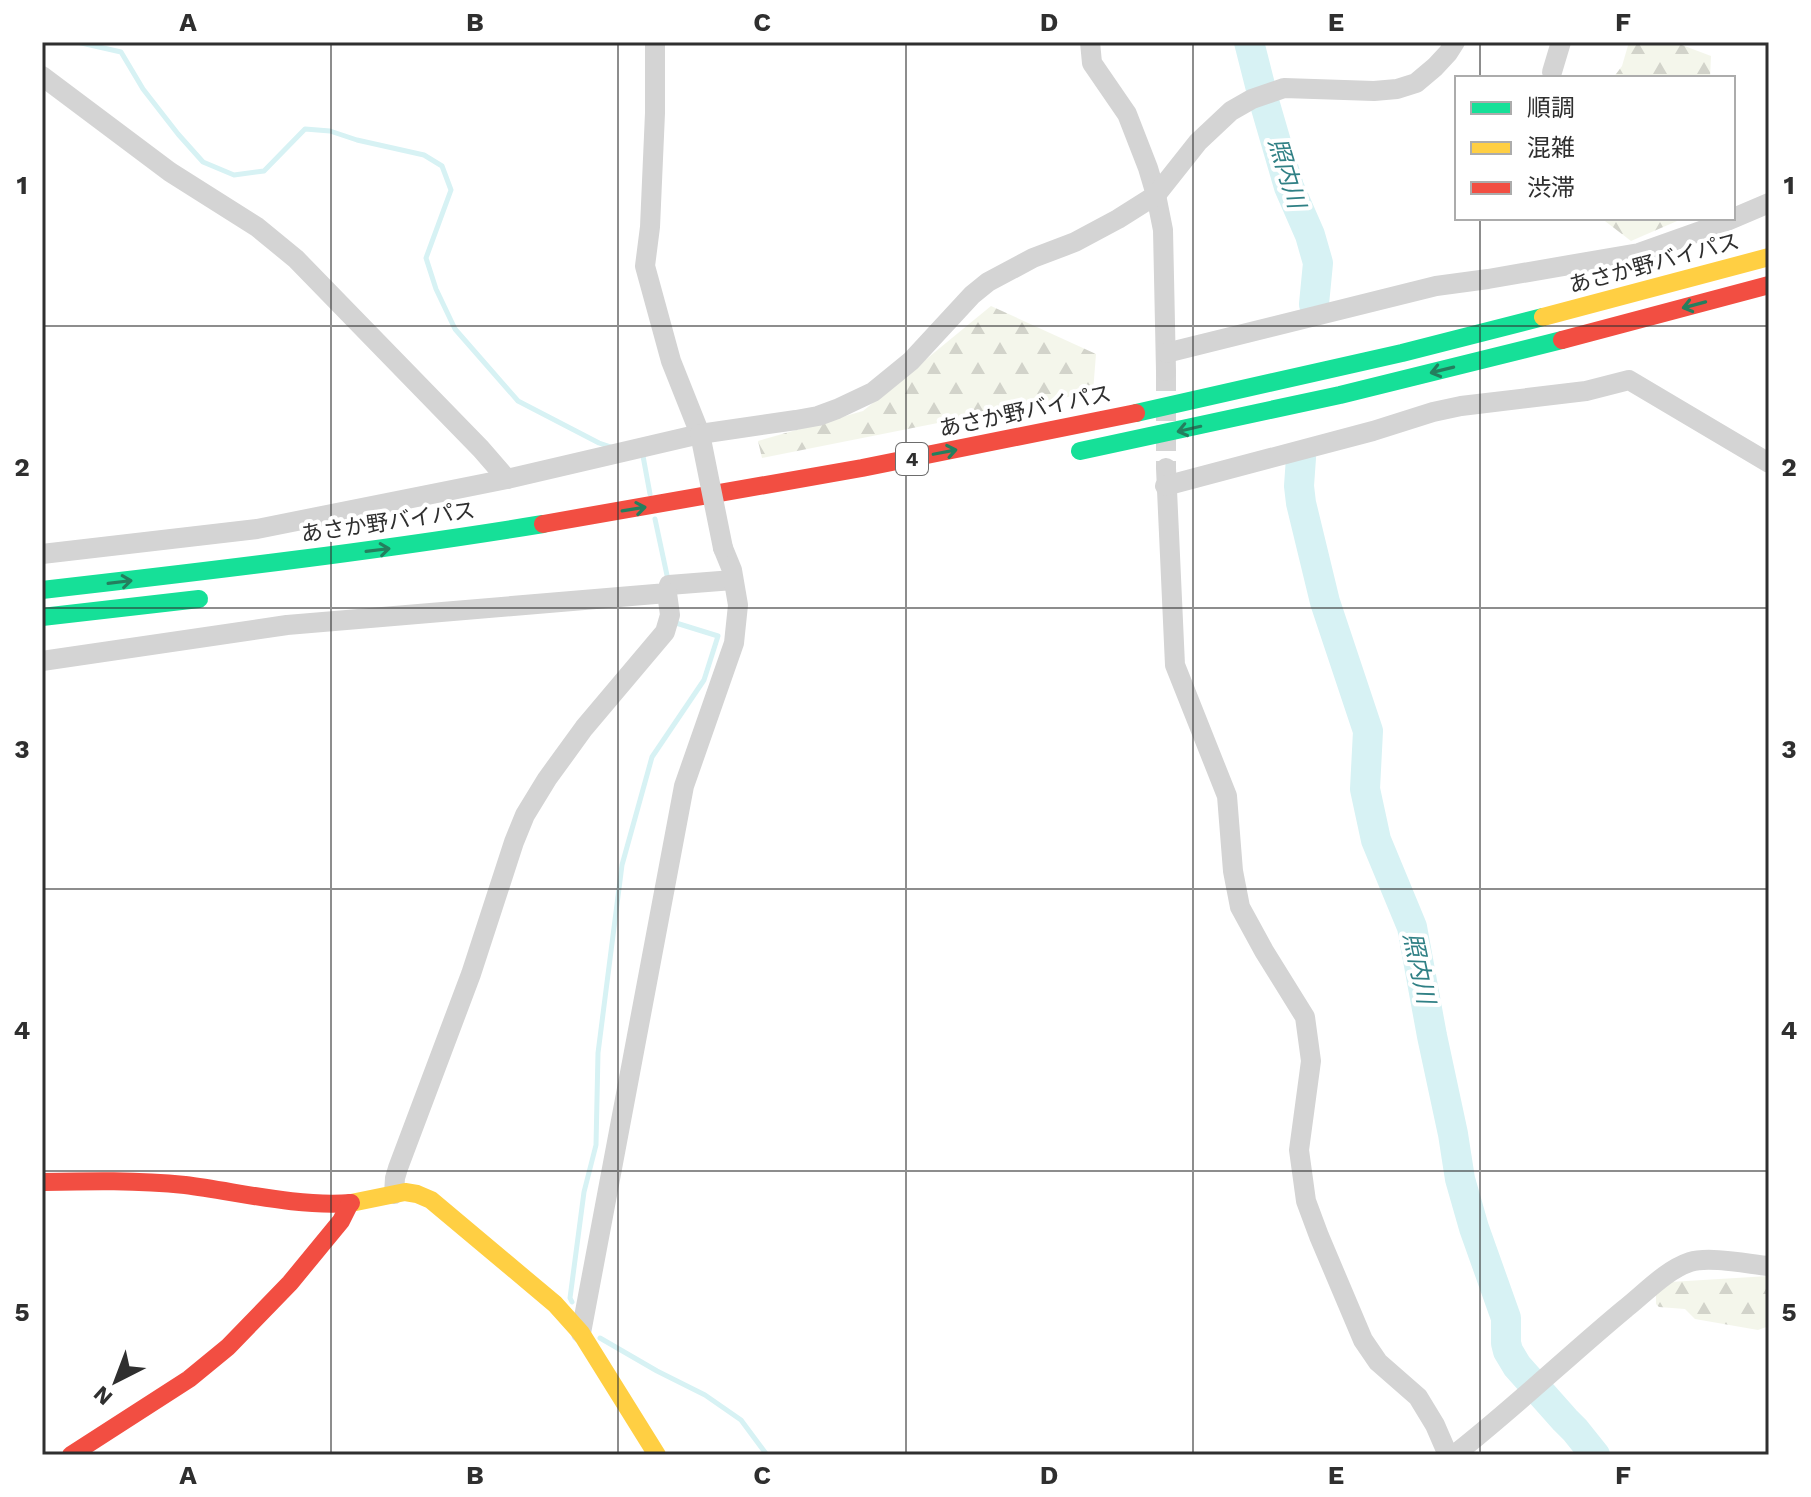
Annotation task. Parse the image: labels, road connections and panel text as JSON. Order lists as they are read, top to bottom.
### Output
{
  "streets": {
    "main road": ["あさか野バイパス", "4"]
  },
  "water": ["照内川"],
  "legend": ["順調", "混雑", "渋滞"],
  "north": "bottom left",
  "grid": {
    "columns": [
      "A",
      "B",
      "C",
      "D",
      "E",
      "F"
    ],
    "rows": [
      "1",
      "2",
      "3",
      "4",
      "5"
    ]
  }
}
